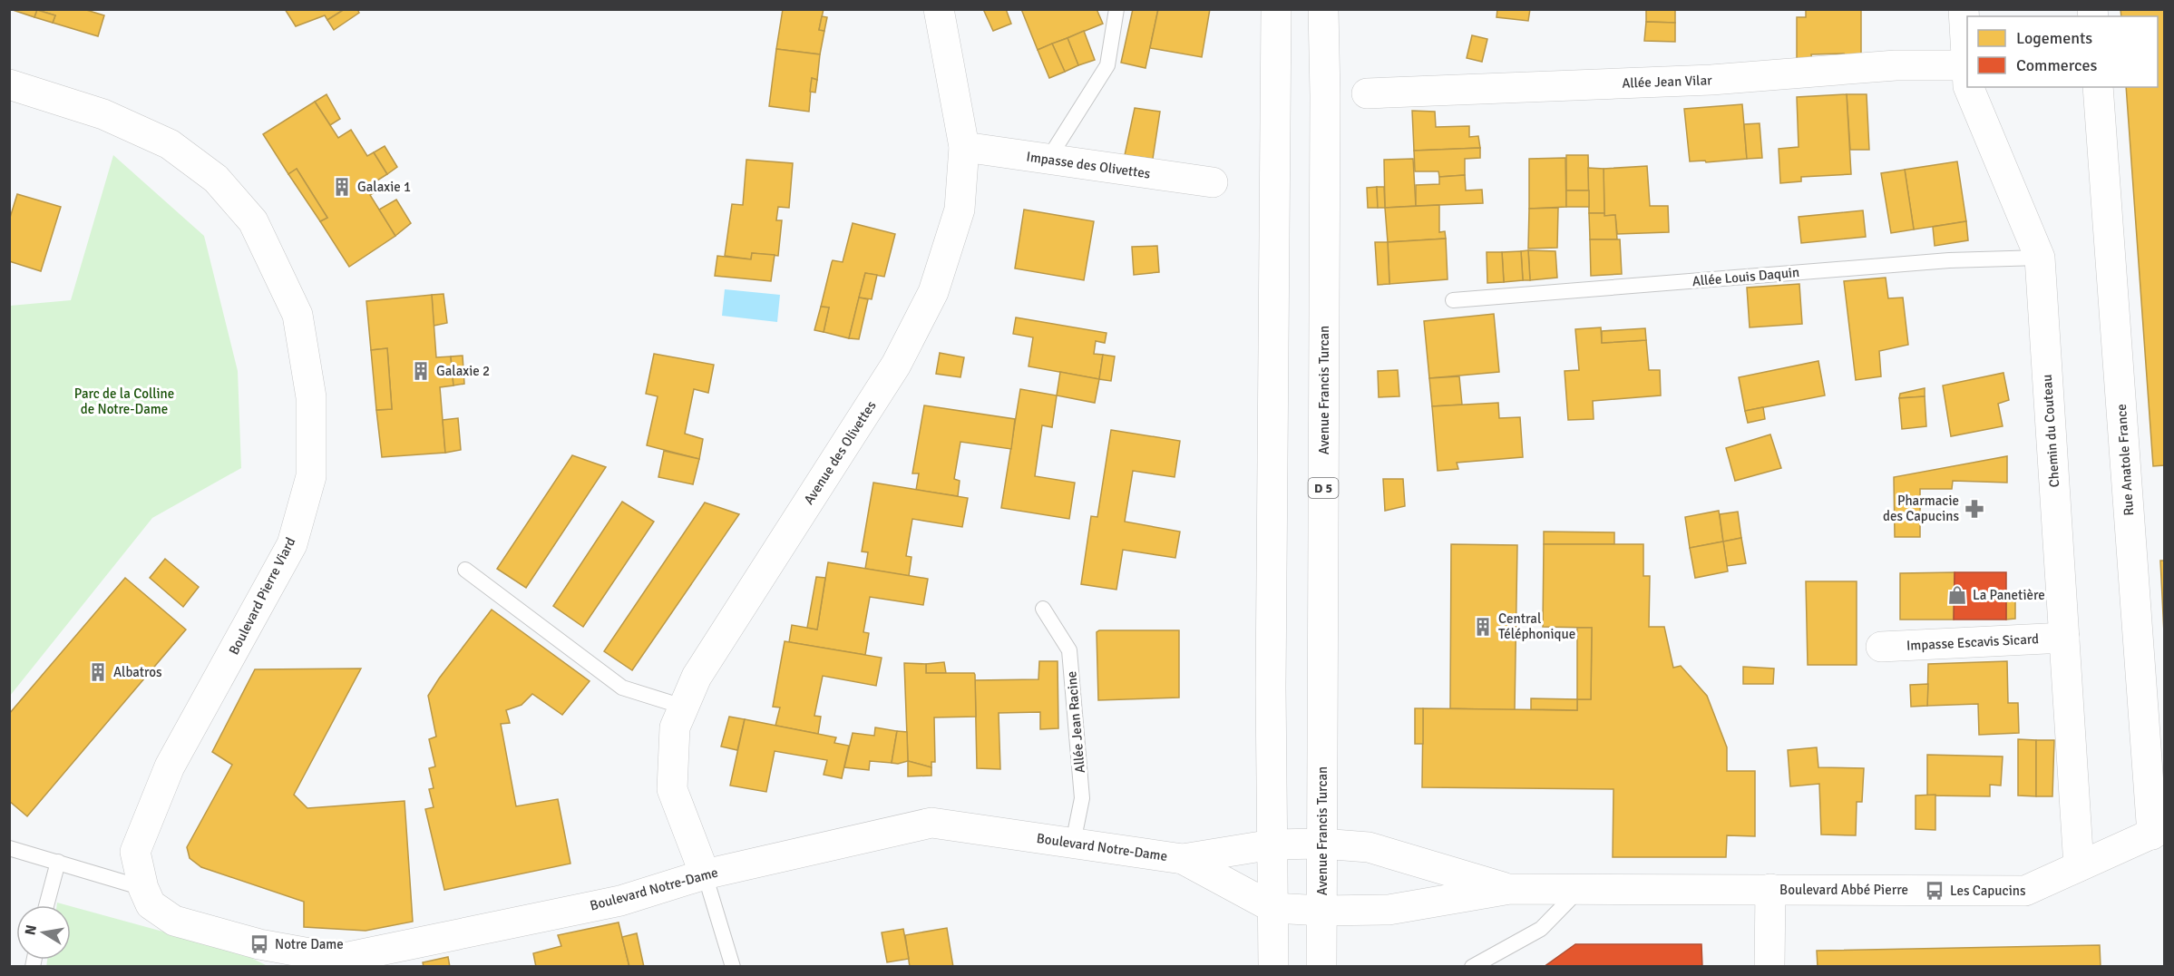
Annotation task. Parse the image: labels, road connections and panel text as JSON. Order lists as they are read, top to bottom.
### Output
{
  "streets": {
    "street": [
      "Allée Jean Vilar",
      "Impasse des Olivettes",
      "Avenue Francis Turcan",
      "Chemin du Couteau",
      "Avenue des Olivettes",
      "Rue Anatole France",
      "D 5",
      "Boulevard Pierre Viard",
      "Impasse Escavis Sicard",
      "Boulevard Notre-Dame",
      "Boulevard Abbé Pierre"
    ],
    "lane": ["Allée Louis Daquin", "Allée Jean Racine"]
  },
  "crossings": [
    ["Allée Jean Vilar", "Chemin du Couteau"],
    ["Impasse des Olivettes", "Avenue des Olivettes"],
    ["Allée Louis Daquin", "Chemin du Couteau"],
    ["Avenue Francis Turcan", "Boulevard Notre-Dame"],
    ["Avenue Francis Turcan", "Boulevard Abbé Pierre"],
    ["Chemin du Couteau", "Impasse Escavis Sicard"],
    ["Chemin du Couteau", "Boulevard Abbé Pierre"],
    ["Avenue des Olivettes", "Boulevard Notre-Dame"],
    ["Rue Anatole France", "Boulevard Abbé Pierre"],
    ["Boulevard Pierre Viard", "Boulevard Notre-Dame"],
    ["Allée Jean Racine", "Boulevard Notre-Dame"],
    ["Boulevard Notre-Dame", "Boulevard Abbé Pierre"]
  ],
  "parks": ["Parc de la Colline de Notre-Dame"],
  "places": {
    "building": [
      "Galaxie 1",
      "Galaxie 2",
      "Central Téléphonique",
      "Albatros"
    ],
    "pharmacy": ["Pharmacie des Capucins"],
    "shop": ["La Panetière"],
    "bus stop": ["Les Capucins", "Notre Dame"]
  },
  "legend": ["Logements", "Commerces"],
  "north": "left"
}
